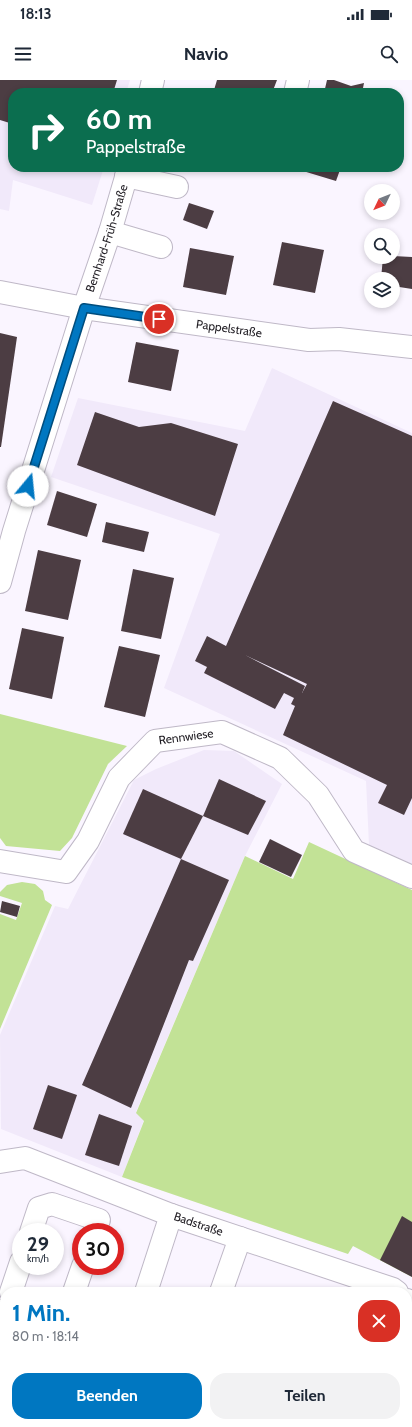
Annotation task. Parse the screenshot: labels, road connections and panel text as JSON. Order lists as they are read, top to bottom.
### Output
{
  "streets": {
    "street": [
      "Bernhard-Früh-Straße",
      "Pappelstraße",
      "Rennwiese",
      "Badstraße"
    ]
  },
  "crossings": [
    ["Bernhard-Früh-Straße", "Pappelstraße"]
  ],
  "north": "bottom left",
  "page": {
    "status": "18:13",
    "header": "Navio",
    "turn": ["60 m", "Pappelstraße"],
    "speed": "29 km/h",
    "limit": "30",
    "heading": ["1 Min.", "80 m · 18:14"],
    "buttons": ["Beenden", "Teilen"]
  }
}
